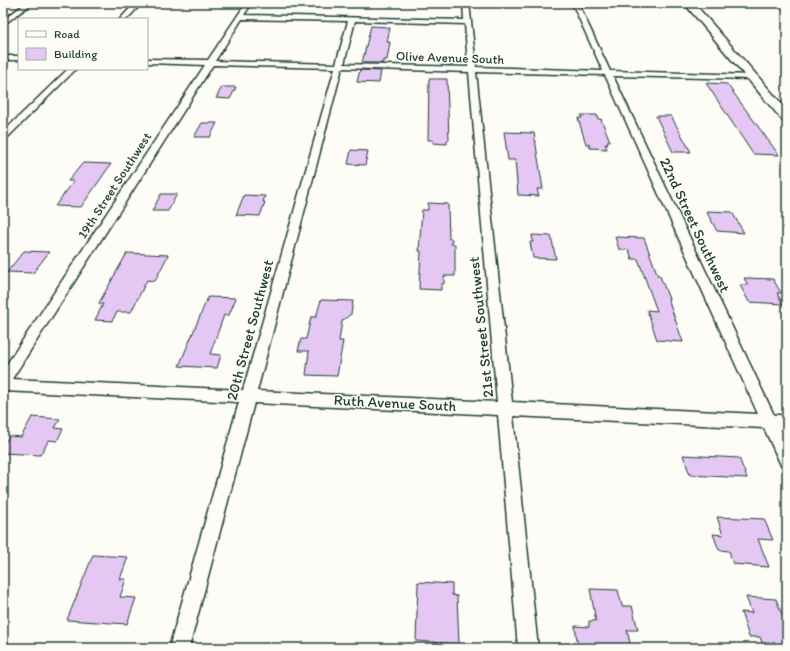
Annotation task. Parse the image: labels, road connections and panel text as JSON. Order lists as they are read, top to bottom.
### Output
{
  "streets": {
    "street": [
      "Olive Avenue South",
      "19th Street Southwest",
      "22nd Street Southwest",
      "21st Street Southwest",
      "20th Street Southwest",
      "Ruth Avenue South"
    ]
  },
  "crossings": [
    ["Olive Avenue South", "19th Street Southwest"],
    ["Olive Avenue South", "22nd Street Southwest"],
    ["Olive Avenue South", "21st Street Southwest"],
    ["Olive Avenue South", "20th Street Southwest"],
    ["19th Street Southwest", "Ruth Avenue South"],
    ["22nd Street Southwest", "Ruth Avenue South"],
    ["21st Street Southwest", "Ruth Avenue South"],
    ["20th Street Southwest", "Ruth Avenue South"]
  ],
  "legend": ["Road", "Building"]
}
